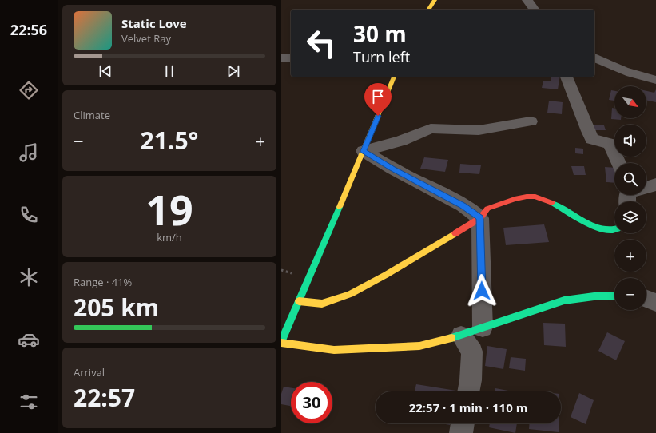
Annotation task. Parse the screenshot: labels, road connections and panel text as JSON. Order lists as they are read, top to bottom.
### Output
{
  "north": "bottom right",
  "page": {
    "tabs": "22:56",
    "turn": ["30 m", "Turn left"],
    "song": ["Static Love", "Velvet Ray"],
    "map_buttons": ["+", "−"],
    "tile": [
      "Climate",
      ["19", "km/h"],
      ["Range · 41%", "205 km"],
      ["Arrival", "22:57"]
    ],
    "heat": ["−", "21.5°", "+"],
    "limit": "30",
    "trip": "22:57 · 1 min · 110 m"
  }
}
